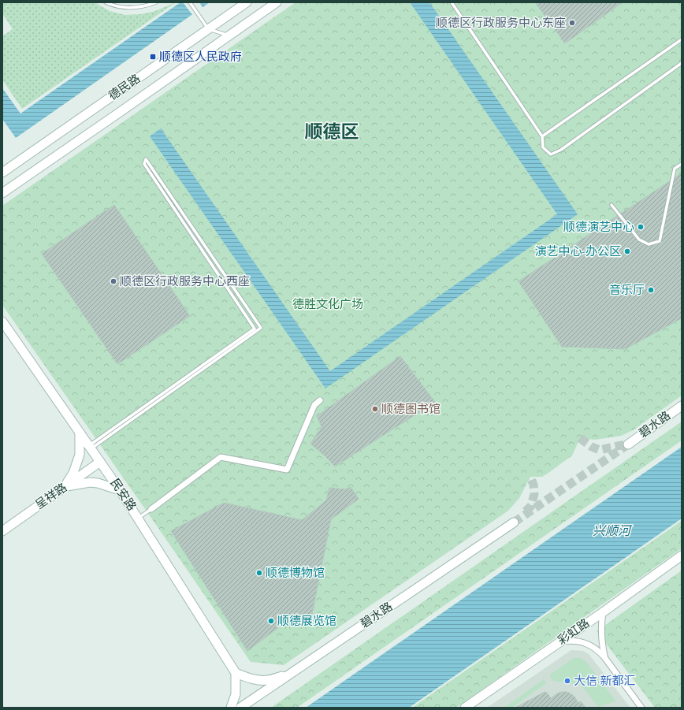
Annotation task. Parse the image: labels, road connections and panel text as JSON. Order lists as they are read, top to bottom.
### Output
{
  "streets": {
    "main road": [
      "德民路",
      "碧水路",
      "民安路",
      "呈祥路",
      "彩虹路"
    ]
  },
  "crossings": [
    ["民安路", "呈祥路"]
  ],
  "districts": ["顺德区"],
  "water": ["兴顺河"],
  "parks": ["德胜文化广场"],
  "places": {
    "other": [
      "顺德区行政服务中心东座",
      "顺德演艺中心",
      "演艺中心-办公区",
      "顺德区行政服务中心西座",
      "音乐厅",
      "顺德图书馆",
      "顺德博物馆",
      "顺德展览馆",
      "大信·新都汇"
    ],
    "transit": ["顺德区人民政府"]
  }
}
